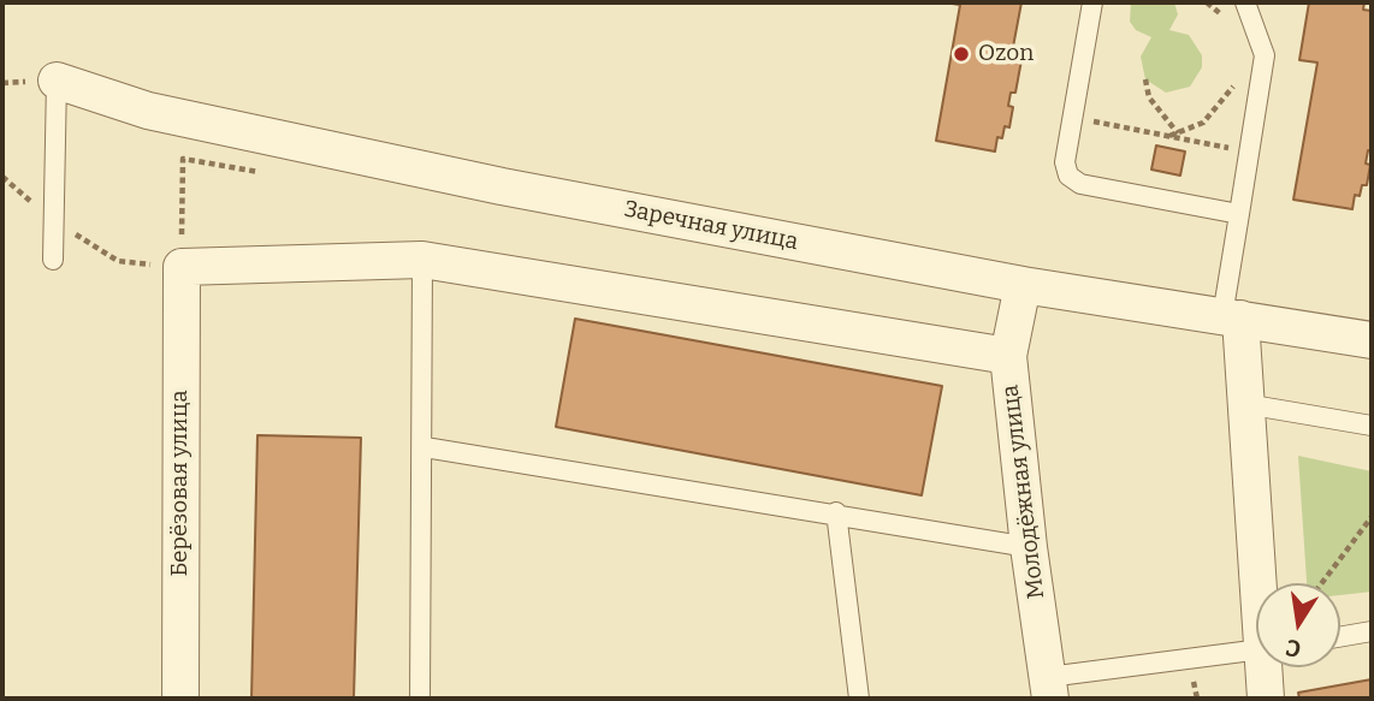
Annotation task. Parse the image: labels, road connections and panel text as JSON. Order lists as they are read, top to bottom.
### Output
{
  "streets": {
    "street": ["Заречная улица", "Берёзовая улица", "Молодёжная улица"]
  },
  "crossings": [
    ["Заречная улица", "Молодёжная улица"]
  ],
  "places": ["Ozon"],
  "north": "bottom"
}
